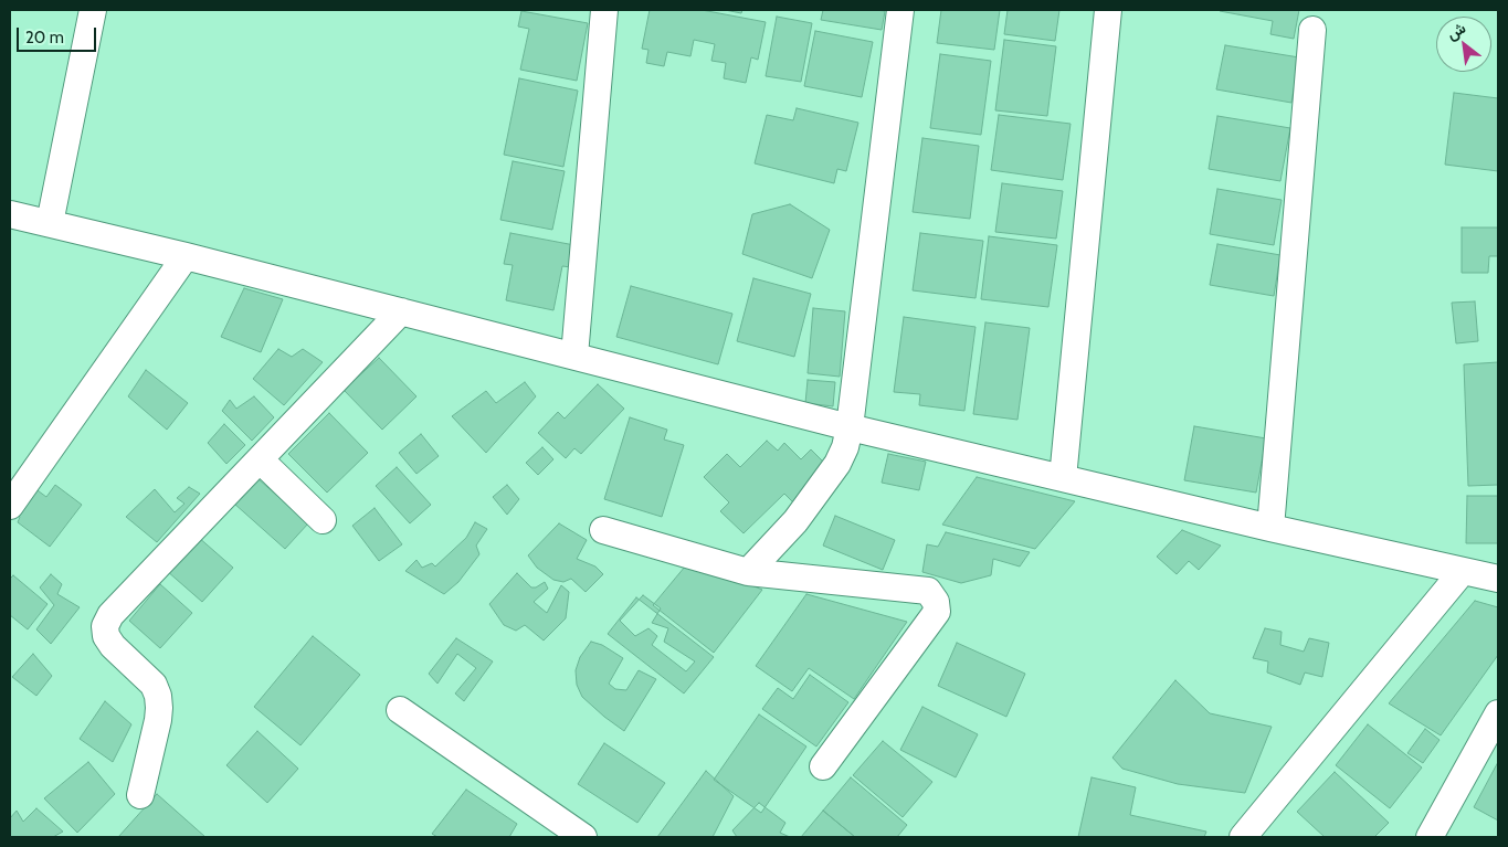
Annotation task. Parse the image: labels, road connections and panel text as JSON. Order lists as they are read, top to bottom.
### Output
{
  "scale_bar": "20 m",
  "north": "top left"
}
